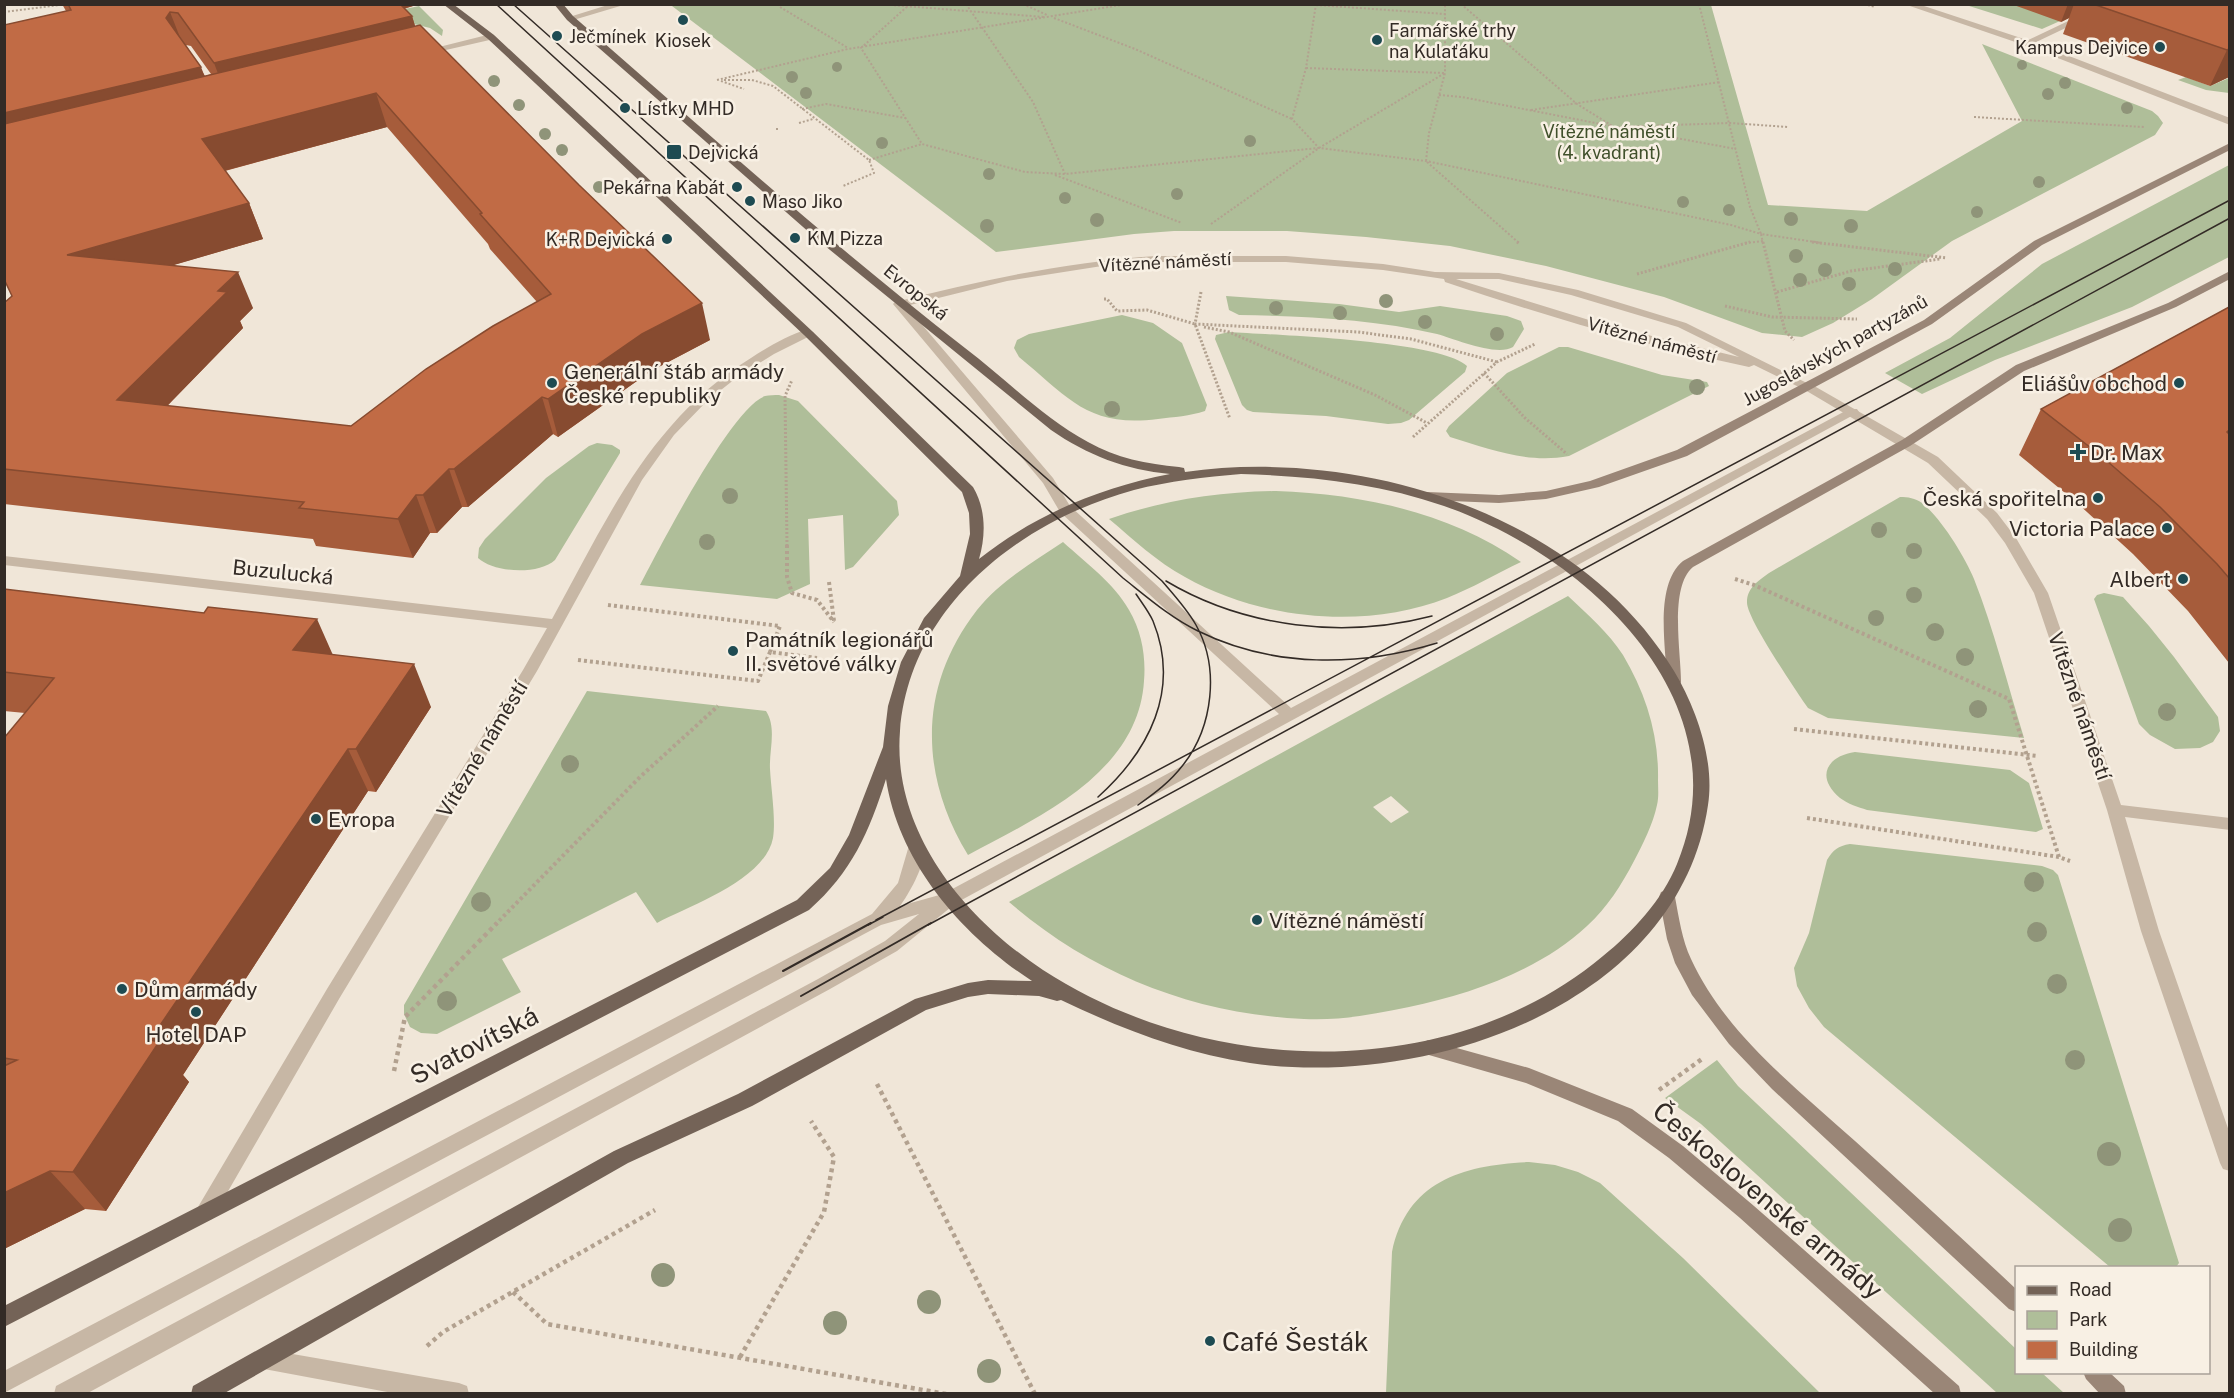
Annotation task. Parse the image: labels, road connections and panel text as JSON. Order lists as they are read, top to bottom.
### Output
{
  "streets": {
    "main road": [
      "Evropská",
      "Jugoslávských partyzánů",
      "Svatovítská",
      "Československé armády"
    ],
    "street": ["Vítězné náměstí", "Buzulucká"]
  },
  "crossings": [
    ["Vítězné náměstí", "Evropská"],
    ["Vítězné náměstí", "Jugoslávských partyzánů"],
    ["Vítězné náměstí", "Buzulucká"],
    ["Vítězné náměstí", "Svatovítská"]
  ],
  "parks": ["Vítězné náměstí (4. kvadrant)"],
  "places": {
    "other": [
      "Kiosek",
      "Ječmínek",
      "Farmářské trhy na Kulaťáku",
      "Kampus Dejvice",
      "Lístky MHD",
      "Pekárna Kabát",
      "Maso Jiko",
      "KM Pizza",
      "K+R Dejvická",
      "Generální štáb armády České republiky",
      "Eliášův obchod",
      "Česká spořitelna",
      "Victoria Palace",
      "Albert",
      "Památník legionářů II. světové války",
      "Evropa",
      "Vítězné náměstí",
      "Dům armády",
      "Hotel DAP",
      "Café Šesták"
    ],
    "transit": ["Dejvická"],
    "health": ["Dr. Max"]
  },
  "legend": ["Road", "Park", "Building"]
}
